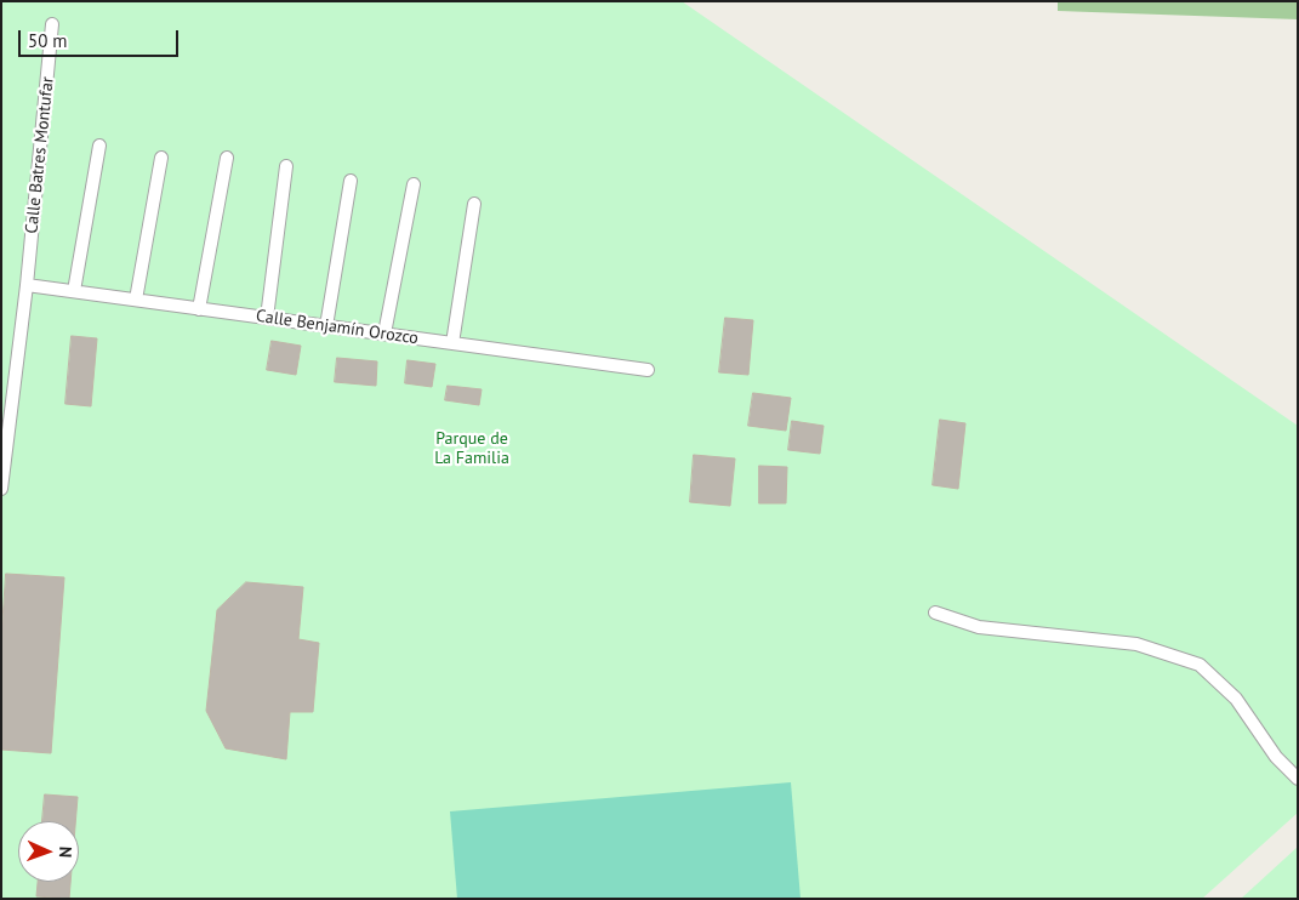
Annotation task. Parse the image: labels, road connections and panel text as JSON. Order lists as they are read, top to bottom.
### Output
{
  "streets": {
    "lane": ["Calle Batres Montufar", "Calle Benjamín Orozco"]
  },
  "crossings": [
    ["Calle Batres Montufar", "Calle Benjamín Orozco"]
  ],
  "parks": ["Parque de La Familia"],
  "scale_bar": "50 m",
  "north": "right"
}
